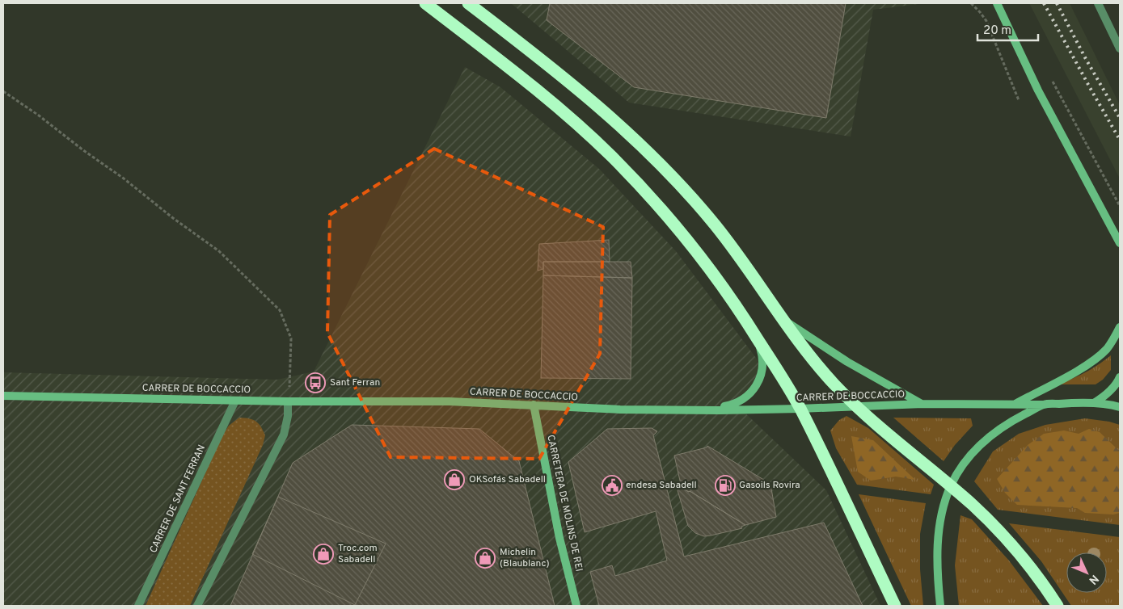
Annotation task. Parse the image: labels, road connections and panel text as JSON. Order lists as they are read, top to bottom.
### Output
{
  "streets": {
    "main road": ["CARRER DE BOCCACCIO", "CARRETERA DE MOLINS DE REI"],
    "street": ["CARRER DE SANT FERRAN"]
  },
  "crossings": [
    ["CARRER DE BOCCACCIO", "CARRER DE SANT FERRAN"],
    ["CARRER DE BOCCACCIO", "CARRETERA DE MOLINS DE REI"]
  ],
  "places": {
    "bus stop": ["Sant Ferran"],
    "shop": ["OKSofás Sabadell", "Troc.com Sabadell", "Michelin (Blaublanc)"],
    "public building": ["endesa Sabadell"],
    "fuel station": ["Gasoils Rovira"]
  },
  "scale_bar": "20 m",
  "north": "bottom right"
}
